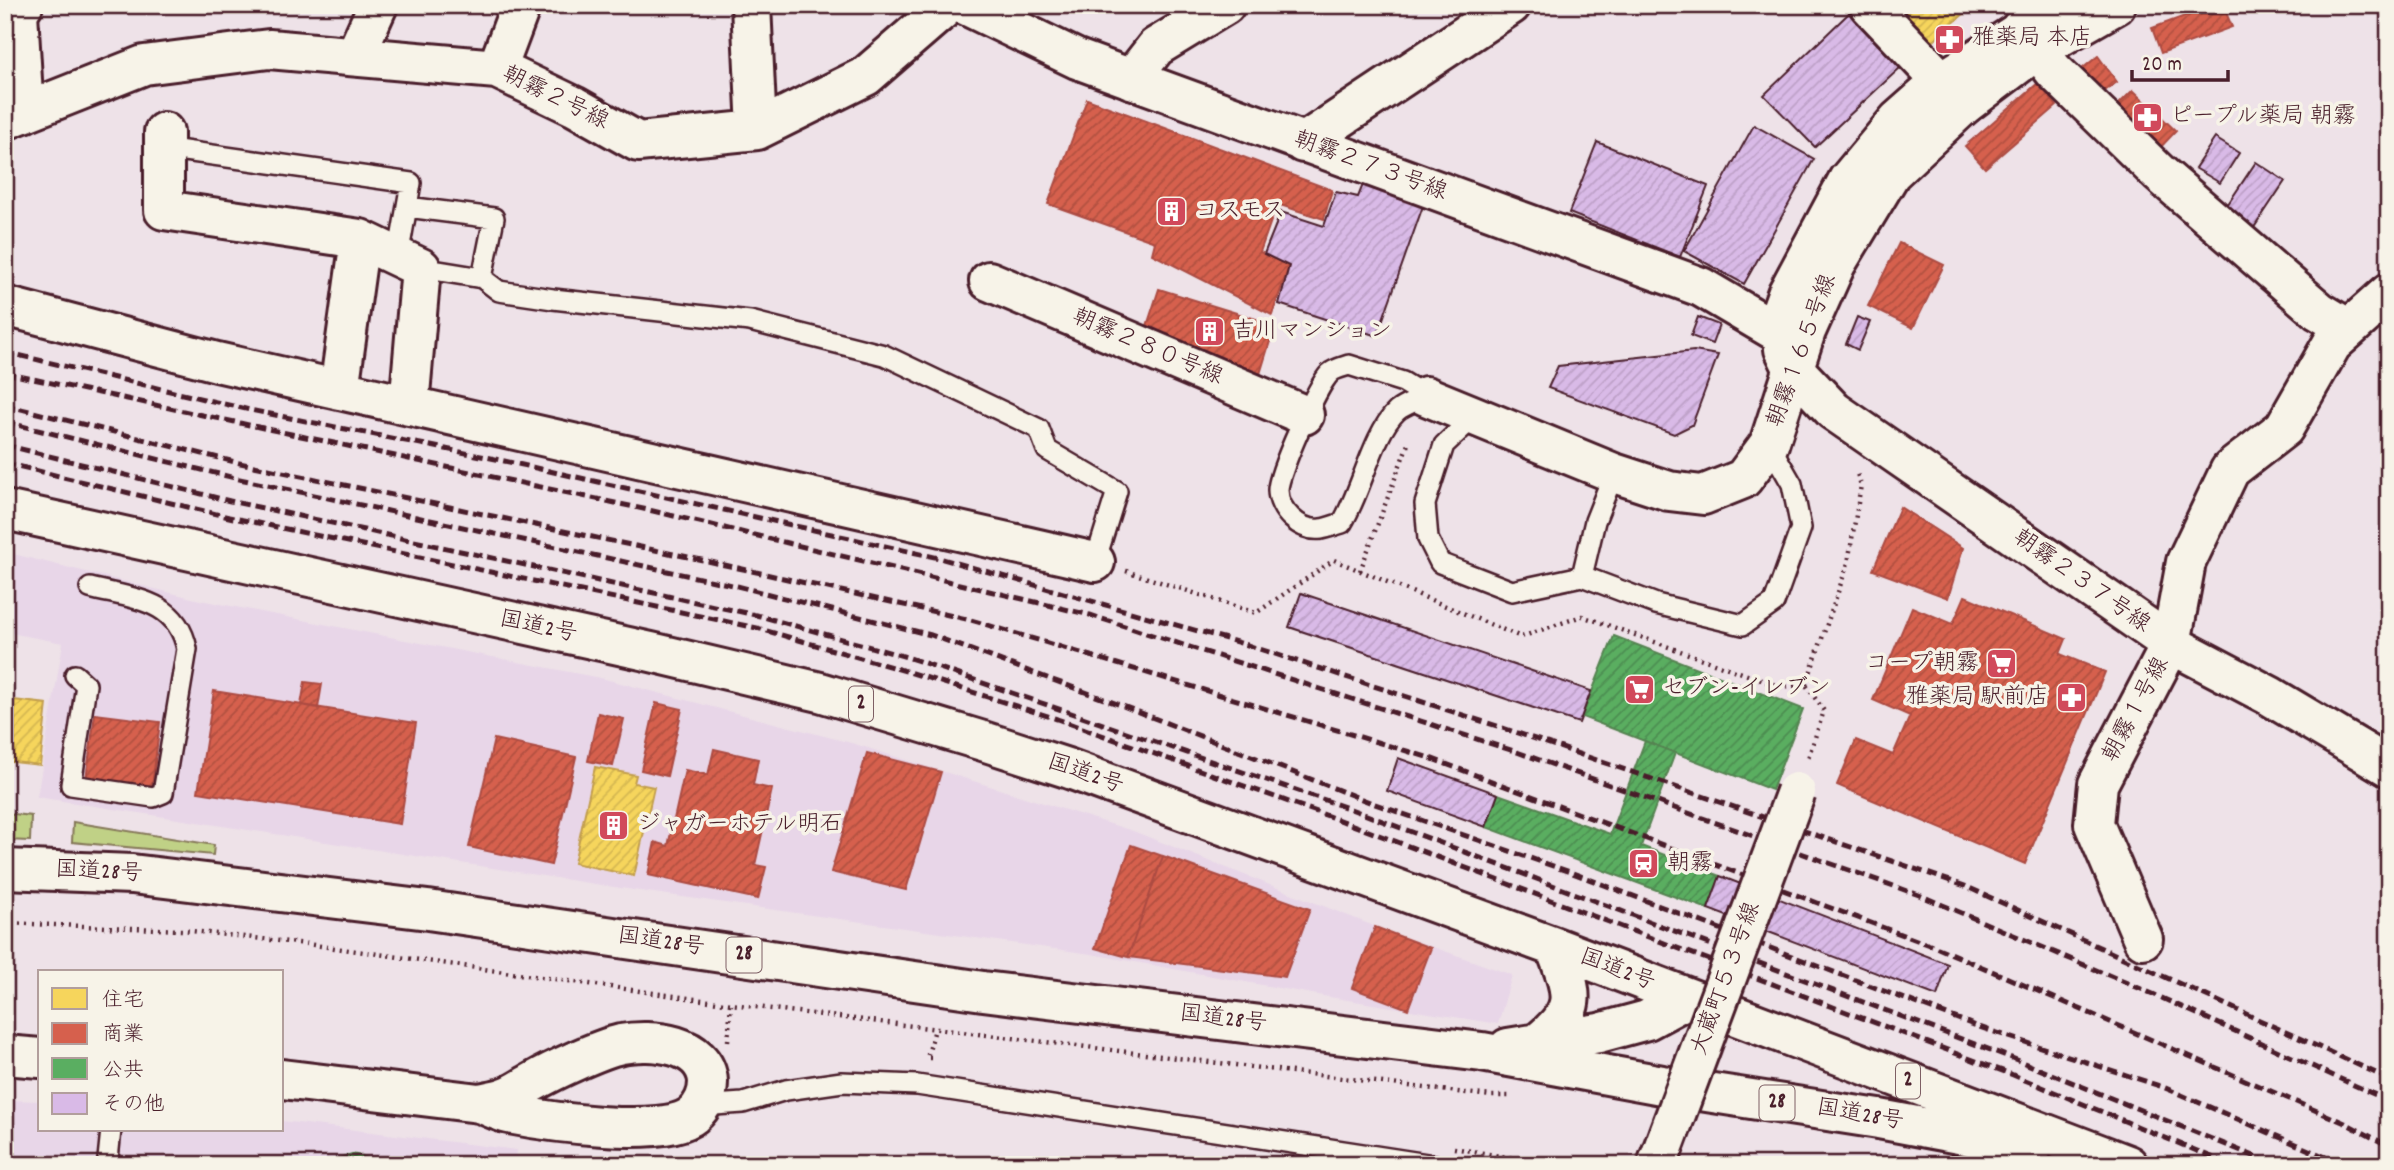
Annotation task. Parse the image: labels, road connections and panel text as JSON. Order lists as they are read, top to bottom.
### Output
{
  "streets": {
    "main road": [
      "朝霧２号線",
      "朝霧２７３号線",
      "朝霧２８０号線",
      "朝霧１６５号線",
      "朝霧２３７号線",
      "国道2号",
      "2",
      "朝霧１号線",
      "国道28号",
      "28",
      "大蔵町５３号線"
    ]
  },
  "crossings": [
    ["朝霧２７３号線", "朝霧１６５号線"],
    ["朝霧２７３号線", "朝霧２３７号線"],
    ["朝霧１６５号線", "朝霧２３７号線"],
    ["朝霧２３７号線", "朝霧１号線"],
    ["国道2号", "国道28号"]
  ],
  "places": {
    "pharmacy": ["雅薬局 本店", "ピープル薬局 朝霧", "雅薬局 駅前店"],
    "building": ["コスモス", "吉川マンション", "ジャガーホテル明石"],
    "supermarket": ["コープ朝霧", "セブン-イレブン"],
    "station": ["朝霧"]
  },
  "legend": [
    "住宅",
    "商業",
    "公共",
    "その他"
  ],
  "scale_bar": "20 m"
}
